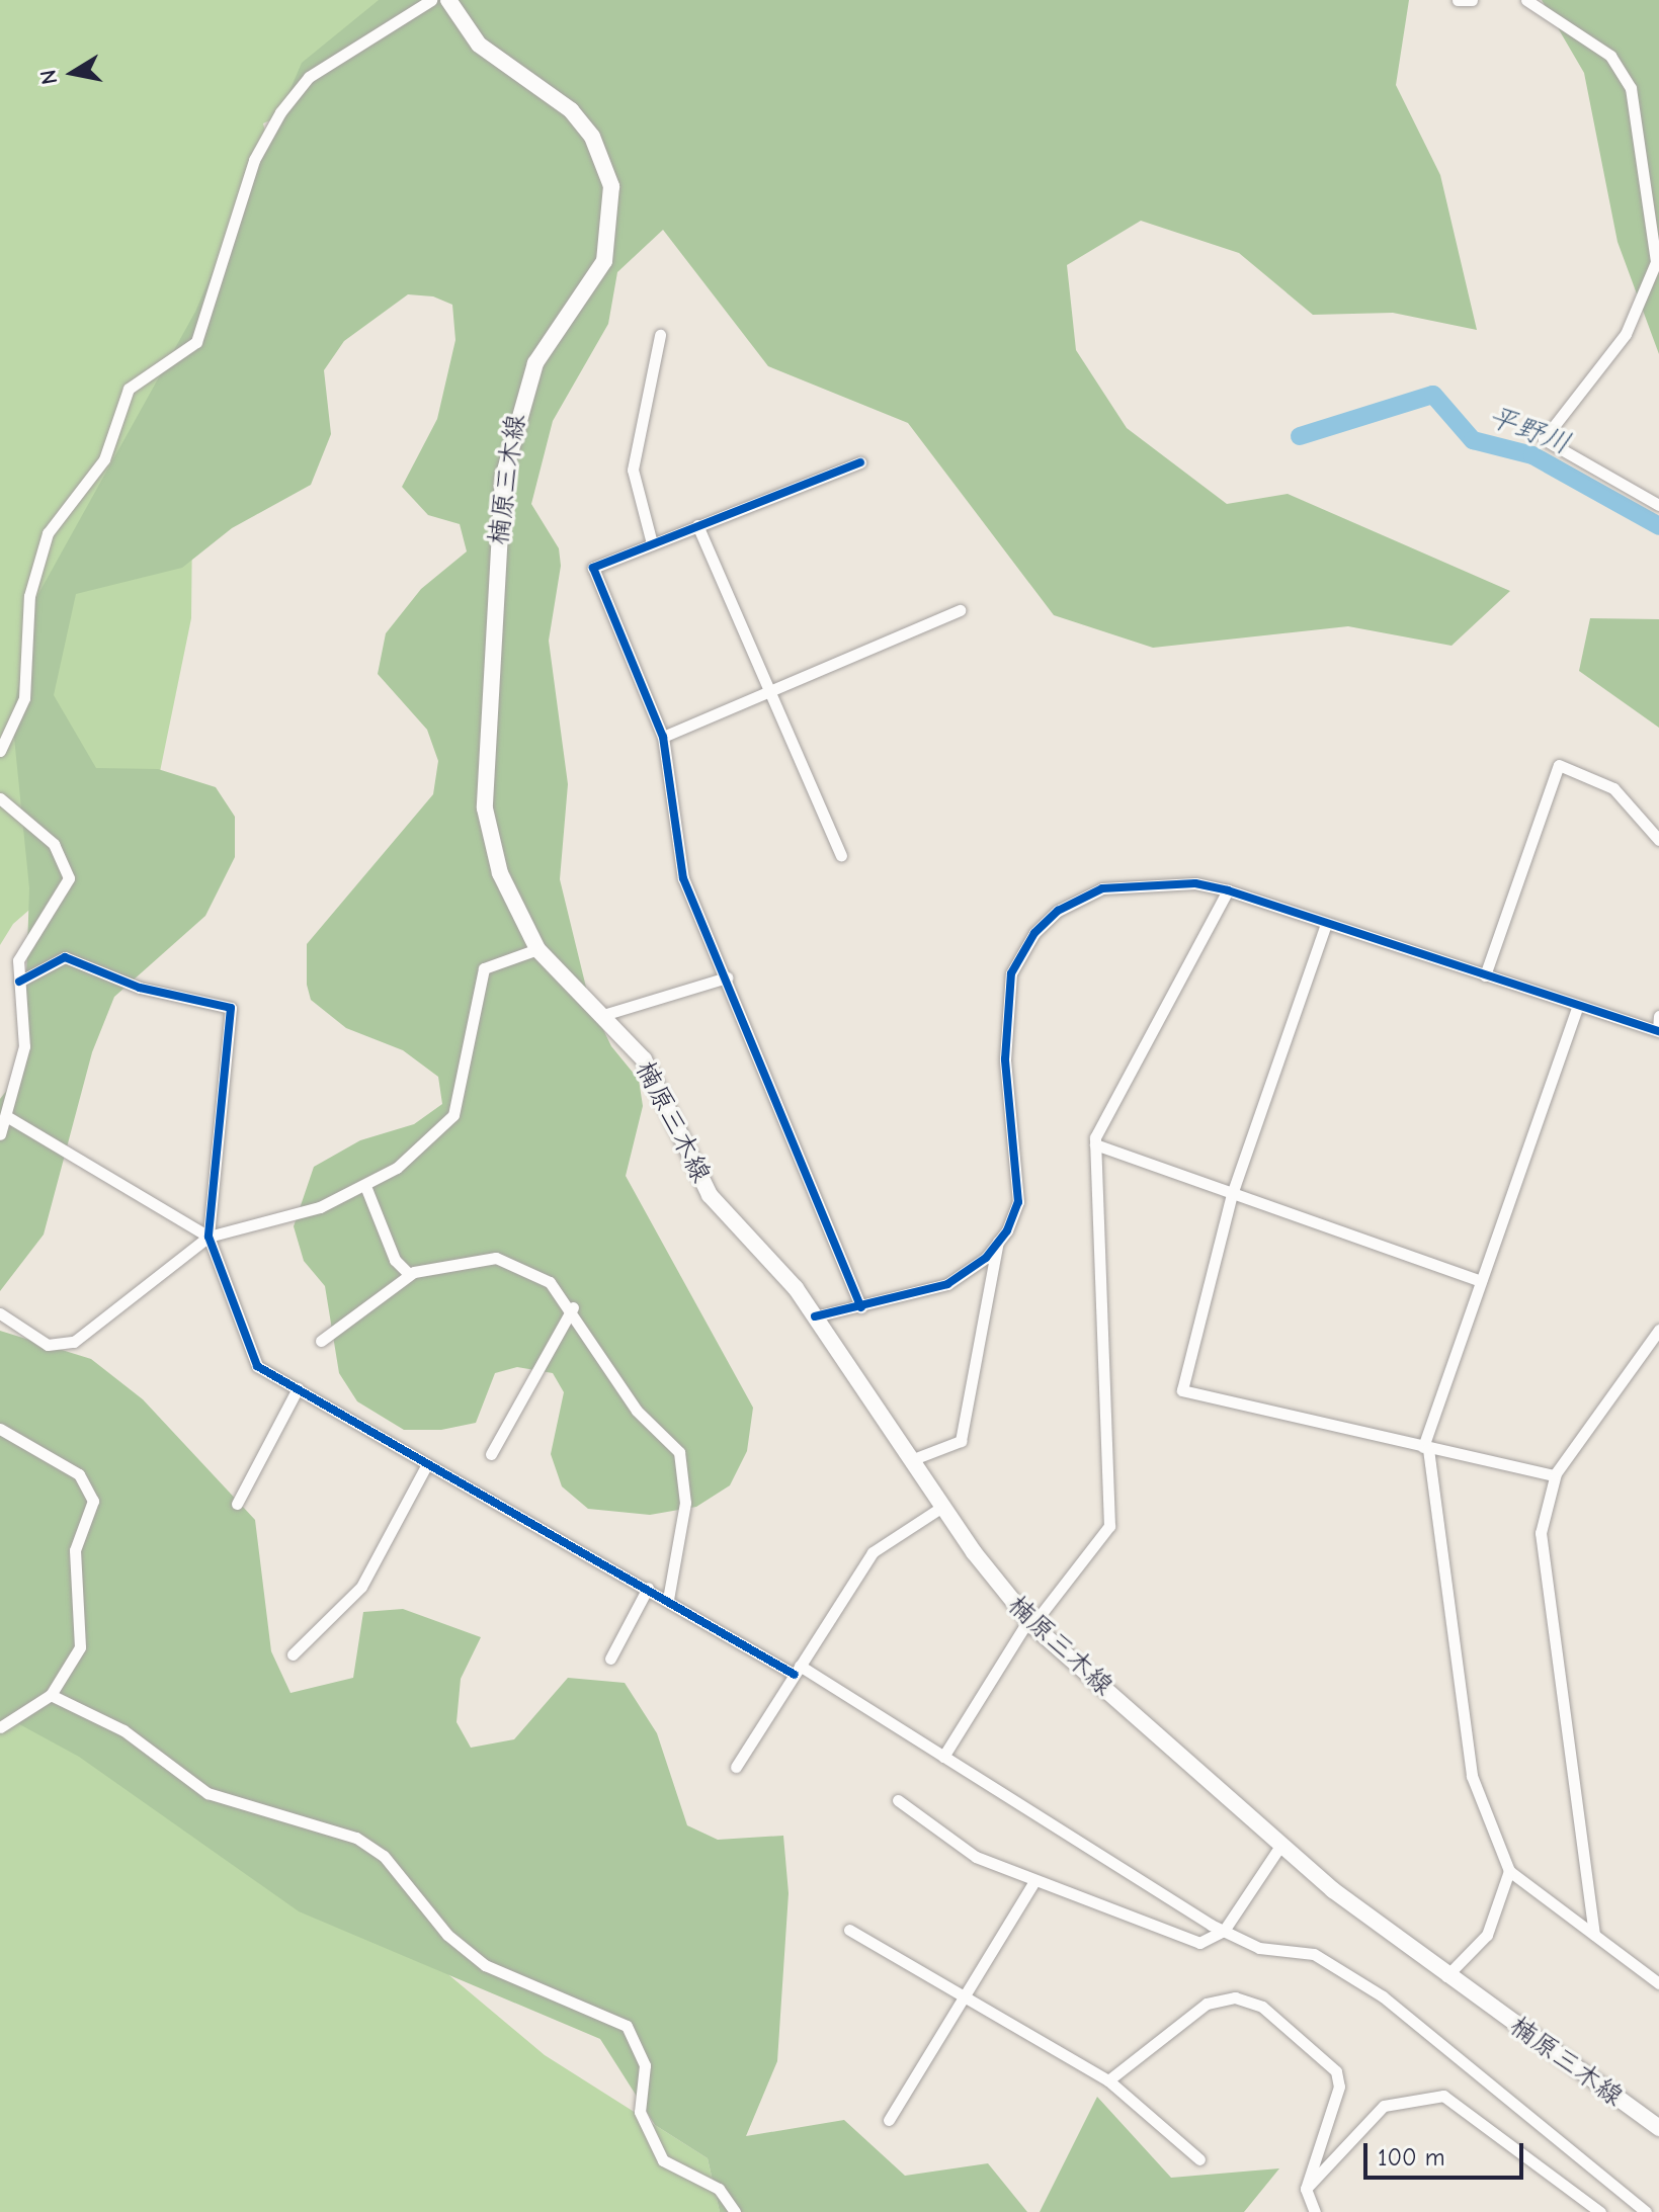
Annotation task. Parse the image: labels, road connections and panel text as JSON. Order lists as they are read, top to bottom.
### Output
{
  "streets": {
    "main road": ["楠原三木線"]
  },
  "water": ["平野川"],
  "scale_bar": "100 m",
  "north": "left"
}
